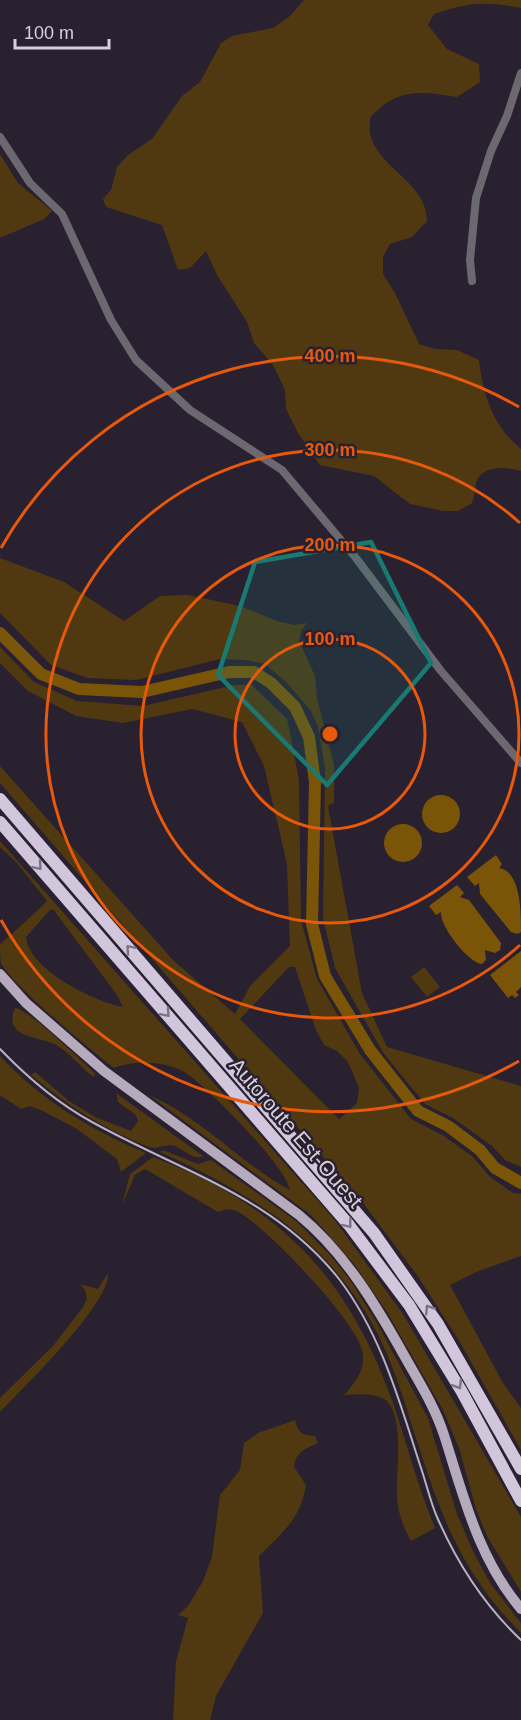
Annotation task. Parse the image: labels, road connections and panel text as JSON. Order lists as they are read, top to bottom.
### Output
{
  "streets": {
    "highway": ["Autoroute Est-Ouest"]
  },
  "scale_bar": "100 m",
  "rings": [
    "400 m",
    "300 m",
    "200 m",
    "100 m"
  ]
}
